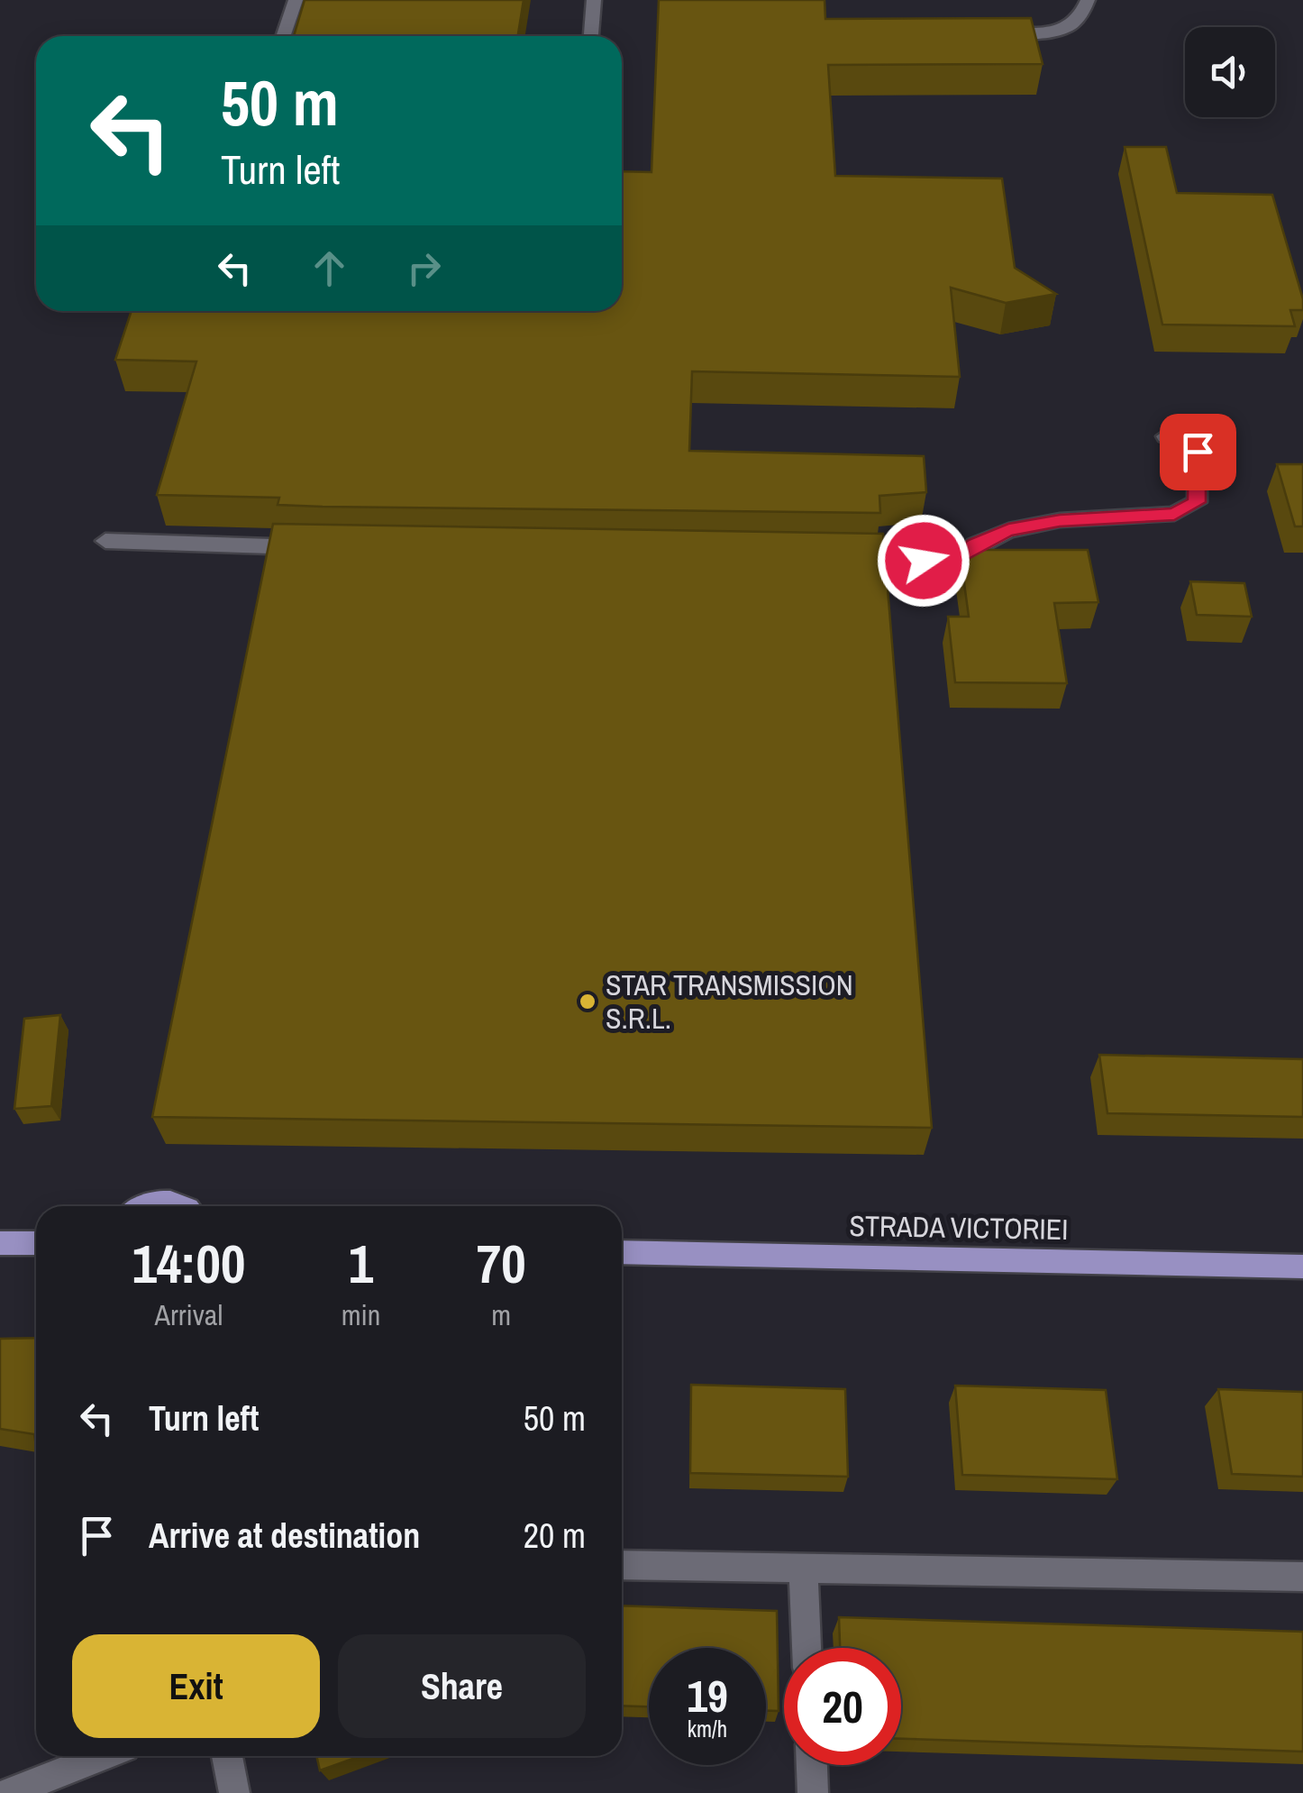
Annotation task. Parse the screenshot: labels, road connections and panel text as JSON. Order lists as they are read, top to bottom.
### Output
{
  "streets": {
    "main road": ["STRADA VICTORIEI"]
  },
  "places": ["STAR TRANSMISSION S.R.L."],
  "page": {
    "turn": ["50 m", "Turn left"],
    "eta": [
      "14:00",
      "Arrival",
      "1",
      "min",
      "70",
      "m"
    ],
    "list": [
      {
        "name": "Turn left",
        "value": "50 m"
      },
      {
        "name": "Arrive at destination",
        "value": "20 m"
      }
    ],
    "buttons": ["Exit", "Share"],
    "speed": "19 km/h",
    "limit": "20"
  }
}
